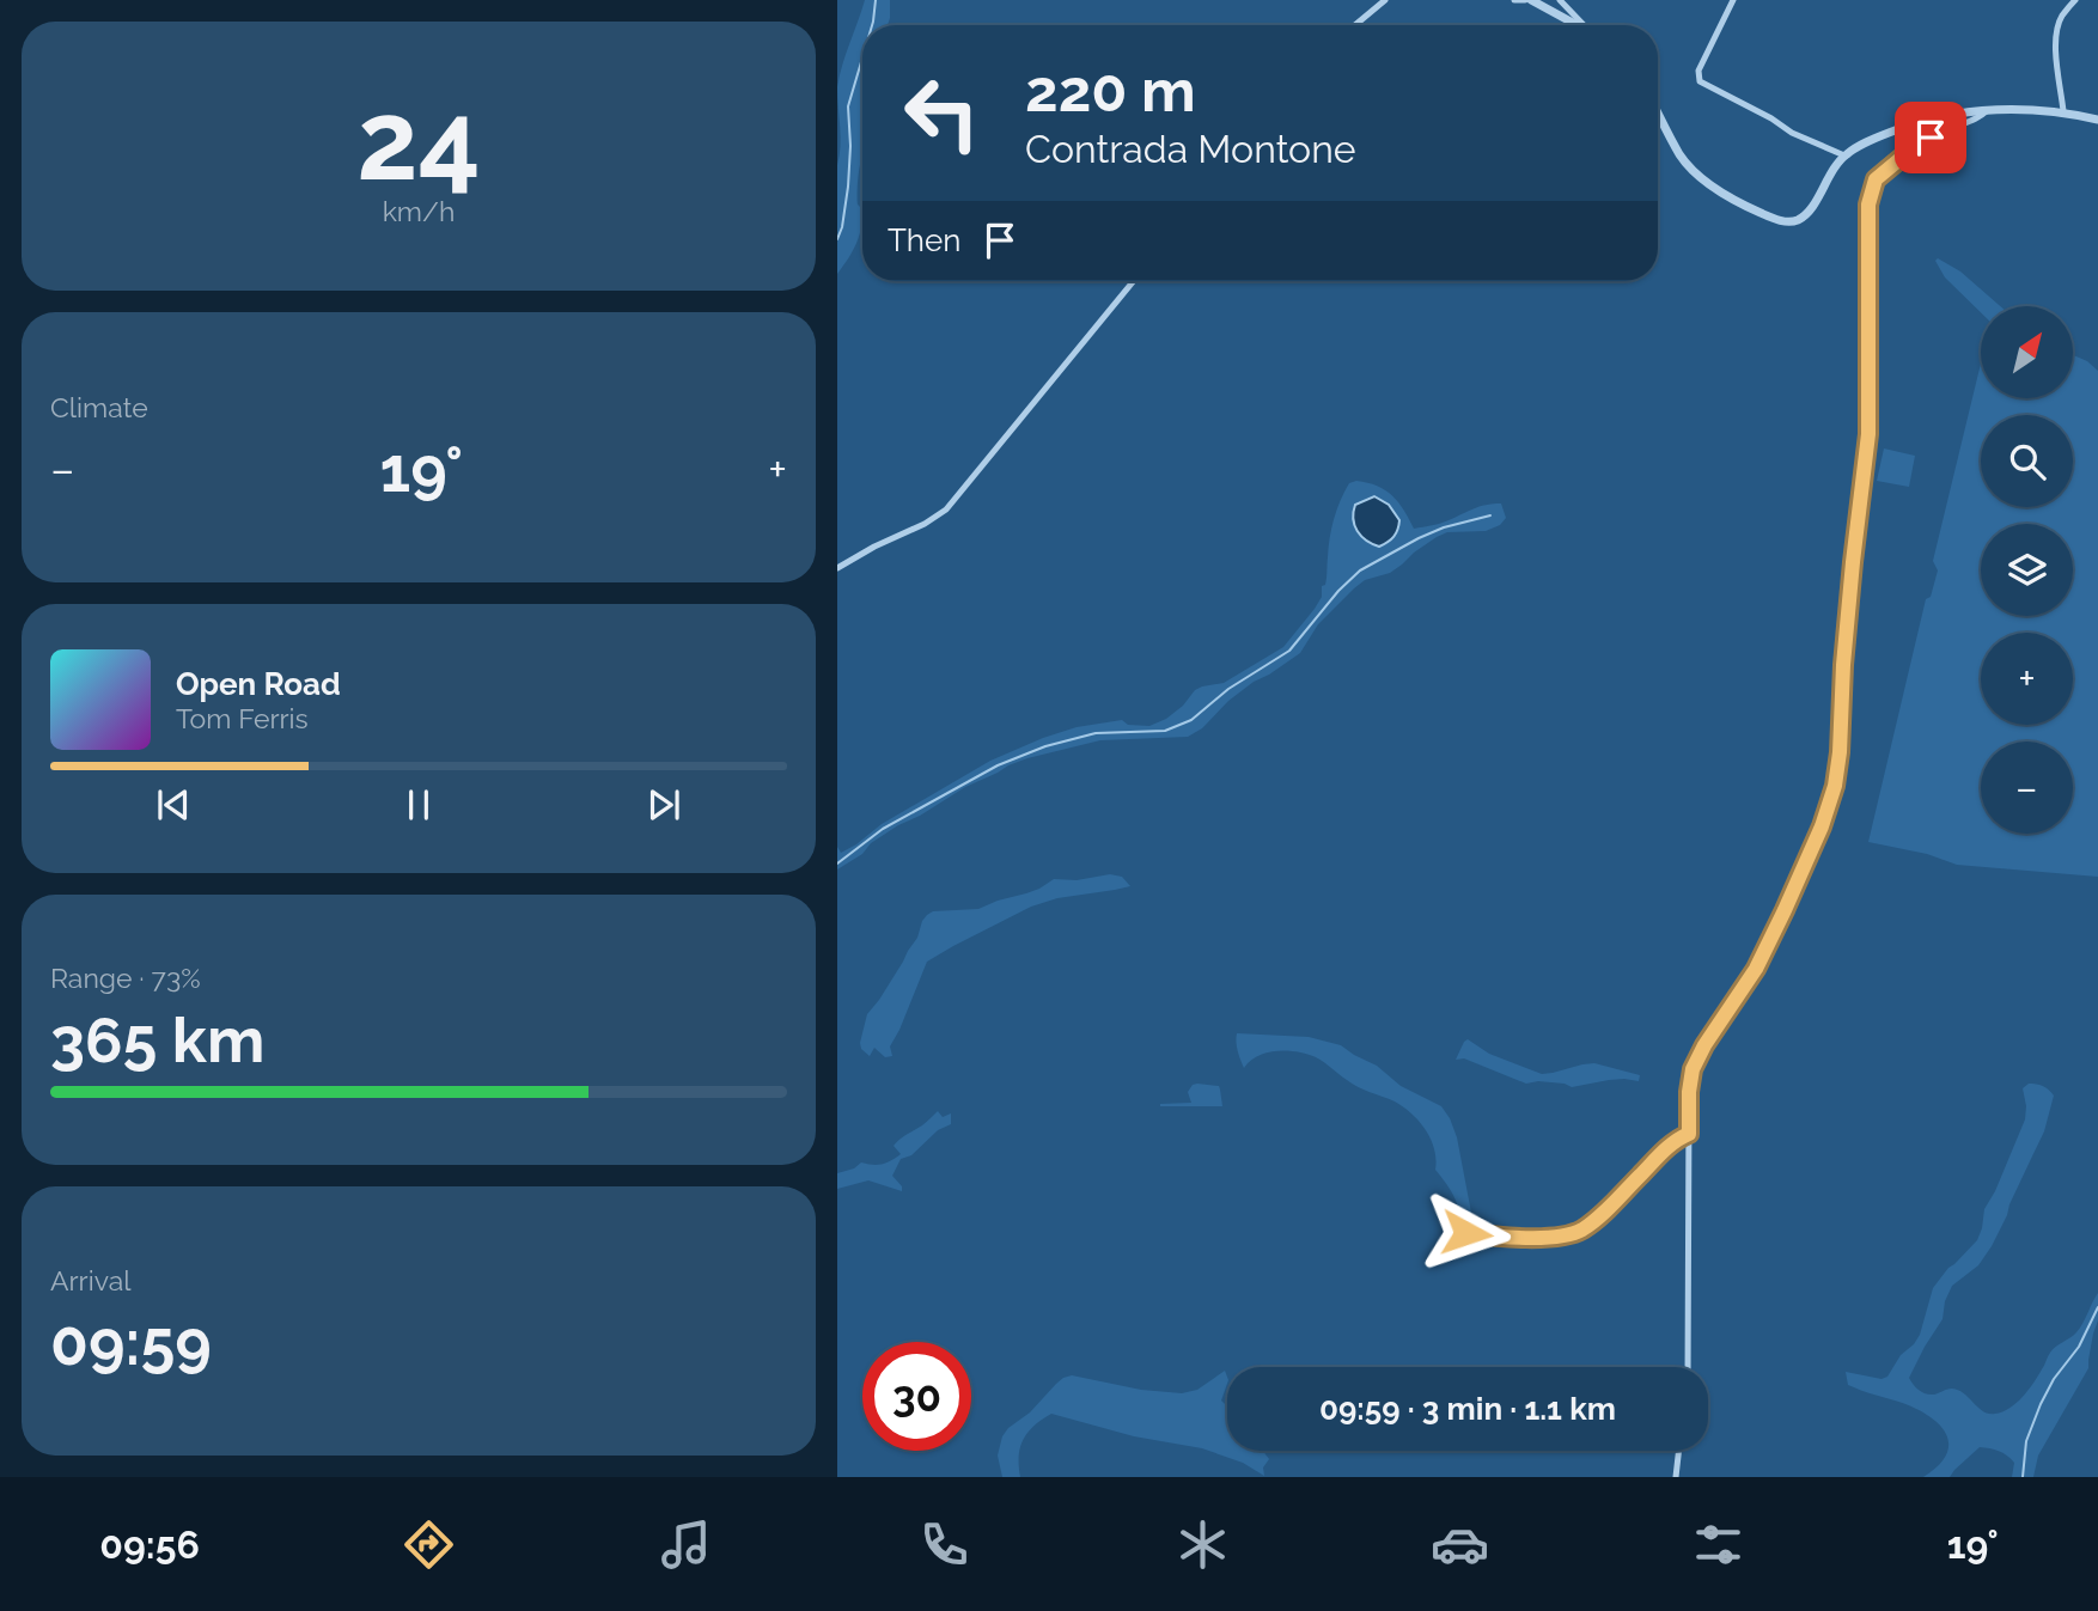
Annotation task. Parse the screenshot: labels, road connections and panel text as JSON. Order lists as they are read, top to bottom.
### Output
{
  "north": "top right",
  "page": {
    "tile": [
      ["24", "km/h"],
      "Climate",
      ["Range · 73%", "365 km"],
      ["Arrival", "09:59"]
    ],
    "turn": ["220 m", "Contrada Montone"],
    "then": "Then",
    "map_buttons": ["+", "−"],
    "heat": ["−", "19°", "+"],
    "song": ["Open Road", "Tom Ferris"],
    "limit": "30",
    "trip": "09:59 · 3 min · 1.1 km",
    "tabs": ["09:56", "19°"]
  }
}
